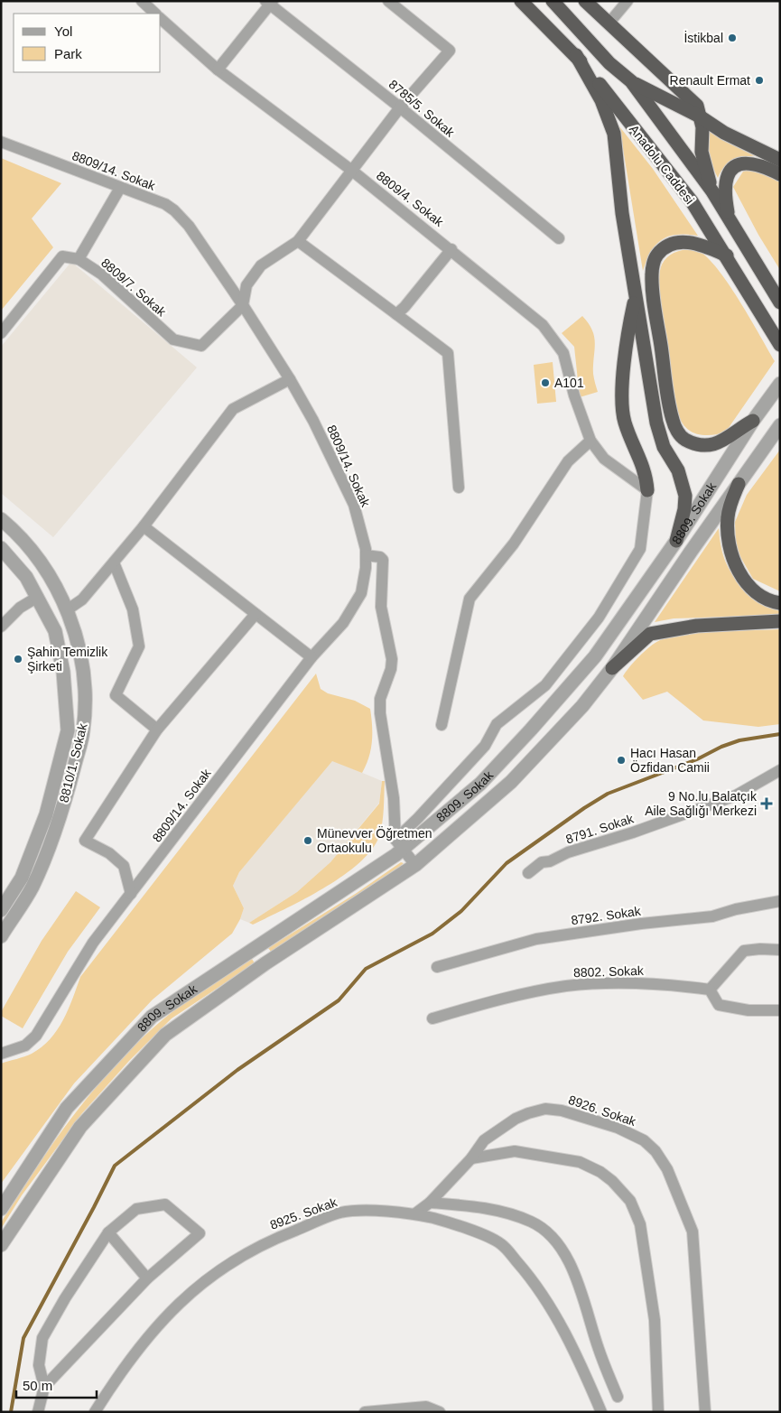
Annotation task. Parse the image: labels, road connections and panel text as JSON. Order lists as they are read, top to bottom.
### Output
{
  "streets": {
    "highway": ["Anadolu Caddesi"],
    "street": [
      "8785/5. Sokak",
      "8809/14. Sokak",
      "8809/4. Sokak",
      "8809/7. Sokak",
      "8809. Sokak",
      "8810/1. Sokak",
      "8791. Sokak",
      "8792. Sokak",
      "8802. Sokak",
      "8926. Sokak",
      "8925. Sokak"
    ]
  },
  "crossings": [
    ["8809/14. Sokak", "8809/7. Sokak"],
    ["8926. Sokak", "8925. Sokak"]
  ],
  "places": {
    "other": [
      "İstikbal",
      "Renault Ermat",
      "A101",
      "Şahin Temizlik Şirketi",
      "Hacı Hasan Özfidan Camii",
      "Münevver Öğretmen Ortaokulu"
    ],
    "health": ["9 No.lu Balatçık Aile Sağlığı Merkezi"]
  },
  "legend": ["Yol", "Park"],
  "scale_bar": "50 m"
}
